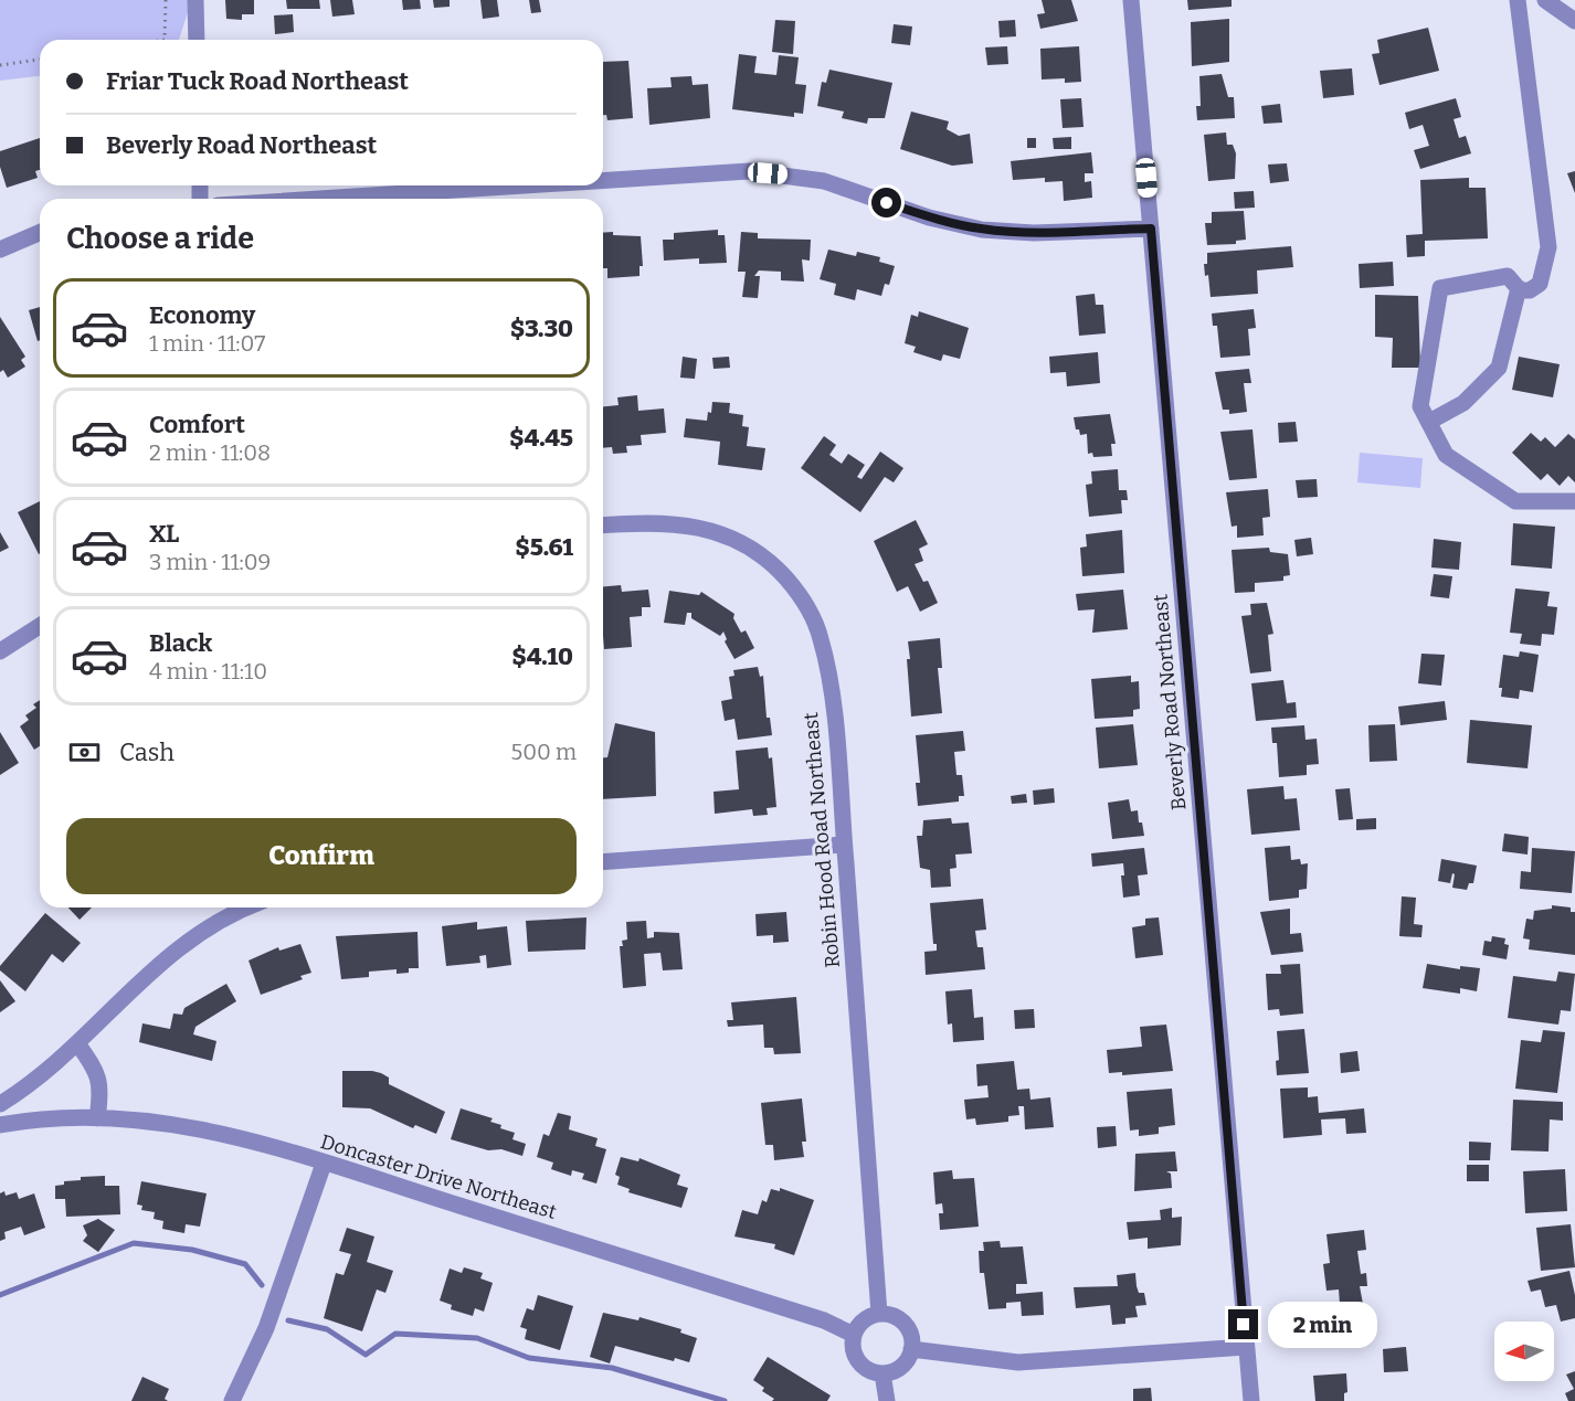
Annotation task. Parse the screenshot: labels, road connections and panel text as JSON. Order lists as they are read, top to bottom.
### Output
{
  "streets": {
    "street": ["Beverly Road Northeast", "Robin Hood Road Northeast", "Doncaster Drive Northeast"]
  },
  "crossings": [
    ["Robin Hood Road Northeast", "Doncaster Drive Northeast"]
  ],
  "north": "left",
  "page": {
    "banner": ["Friar Tuck Road Northeast", "Beverly Road Northeast"],
    "heading": "Choose a ride",
    "list": [
      {
        "name": "Economy",
        "note": "1 min · 11:07",
        "value": "$3.30"
      },
      {
        "name": "Comfort",
        "note": "2 min · 11:08",
        "value": "$4.45"
      },
      {
        "name": "XL",
        "note": "3 min · 11:09",
        "value": "$5.61"
      },
      {
        "name": "Black",
        "note": "4 min · 11:10",
        "value": "$4.10"
      }
    ],
    "pay": ["Cash", "500 m"],
    "buttons": "Confirm",
    "bubble": "2 min"
  }
}
